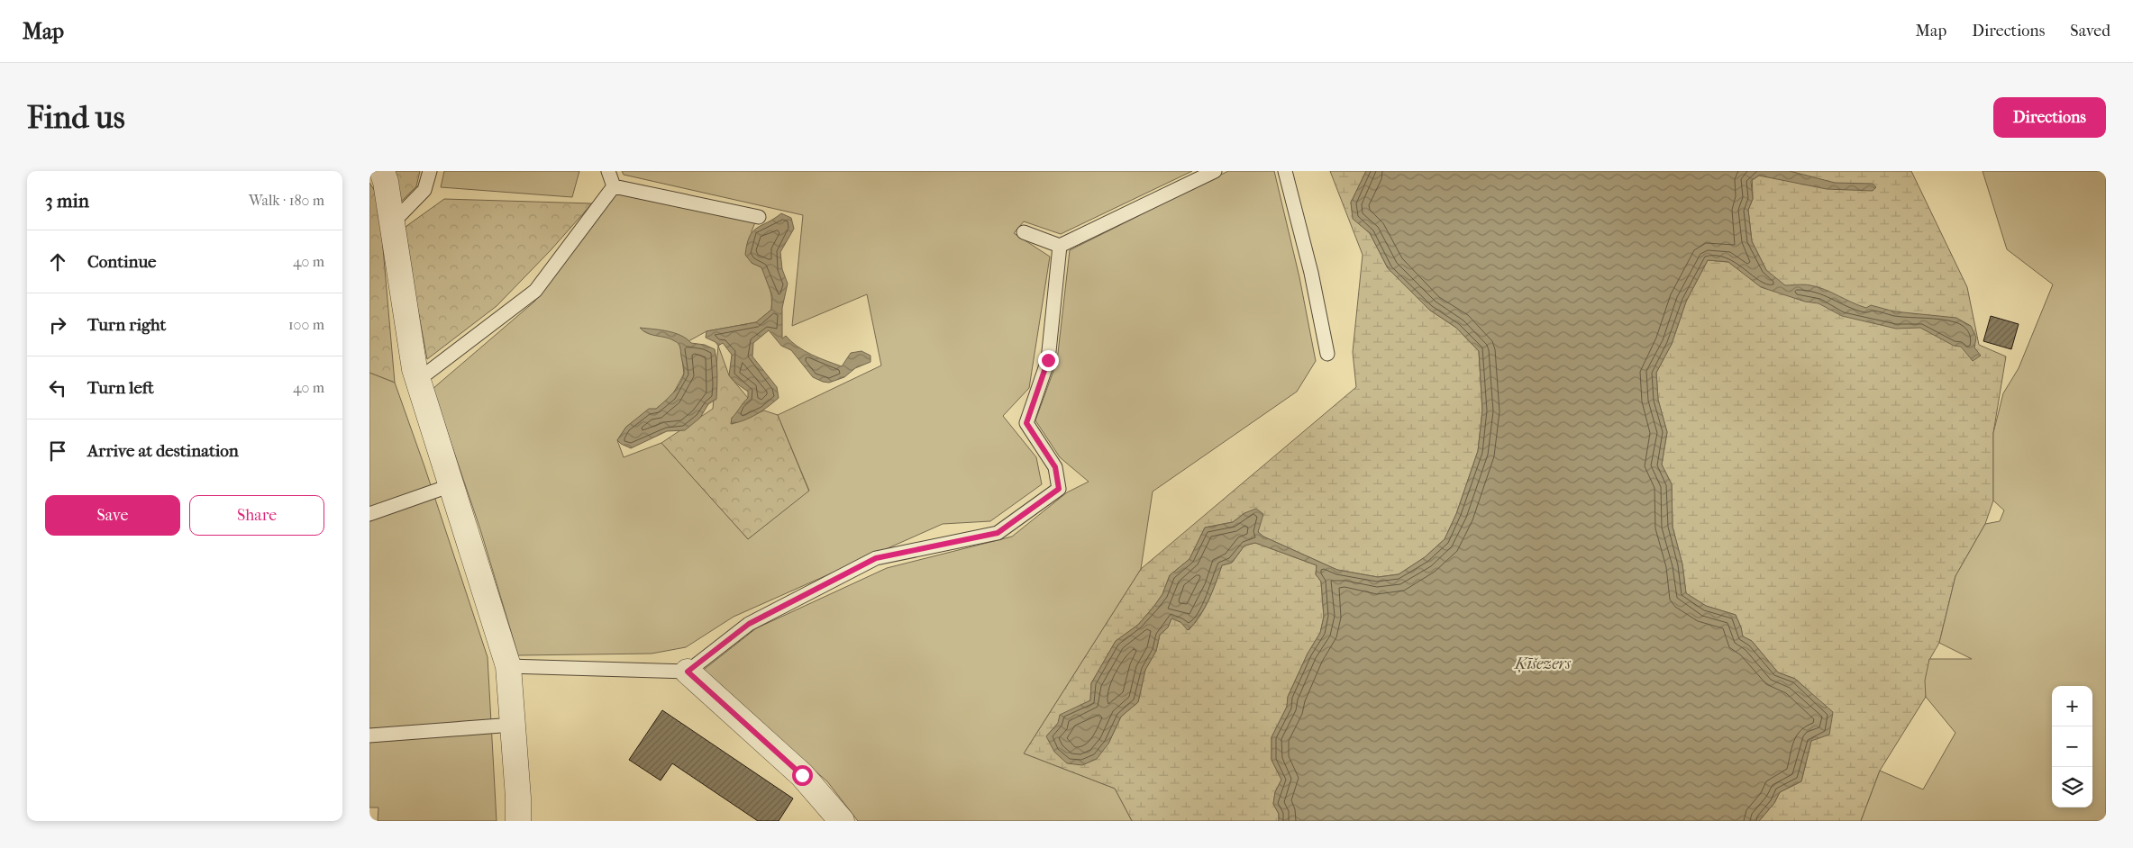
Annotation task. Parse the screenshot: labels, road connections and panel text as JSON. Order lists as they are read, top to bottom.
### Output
{
  "water": ["Ķīšezers"],
  "page": {
    "header": "Map",
    "nav": ["Map", "Directions", "Saved"],
    "buttons": [
      "Directions",
      ["Save", "Share"]
    ],
    "title": "Find us",
    "heading": ["3 min", "Walk · 180 m"],
    "list": [
      ["Continue", "40 m"],
      ["Turn right", "100 m"],
      ["Turn left", "40 m"],
      "Arrive at destination"
    ],
    "map_buttons": ["+", "−"]
  }
}
